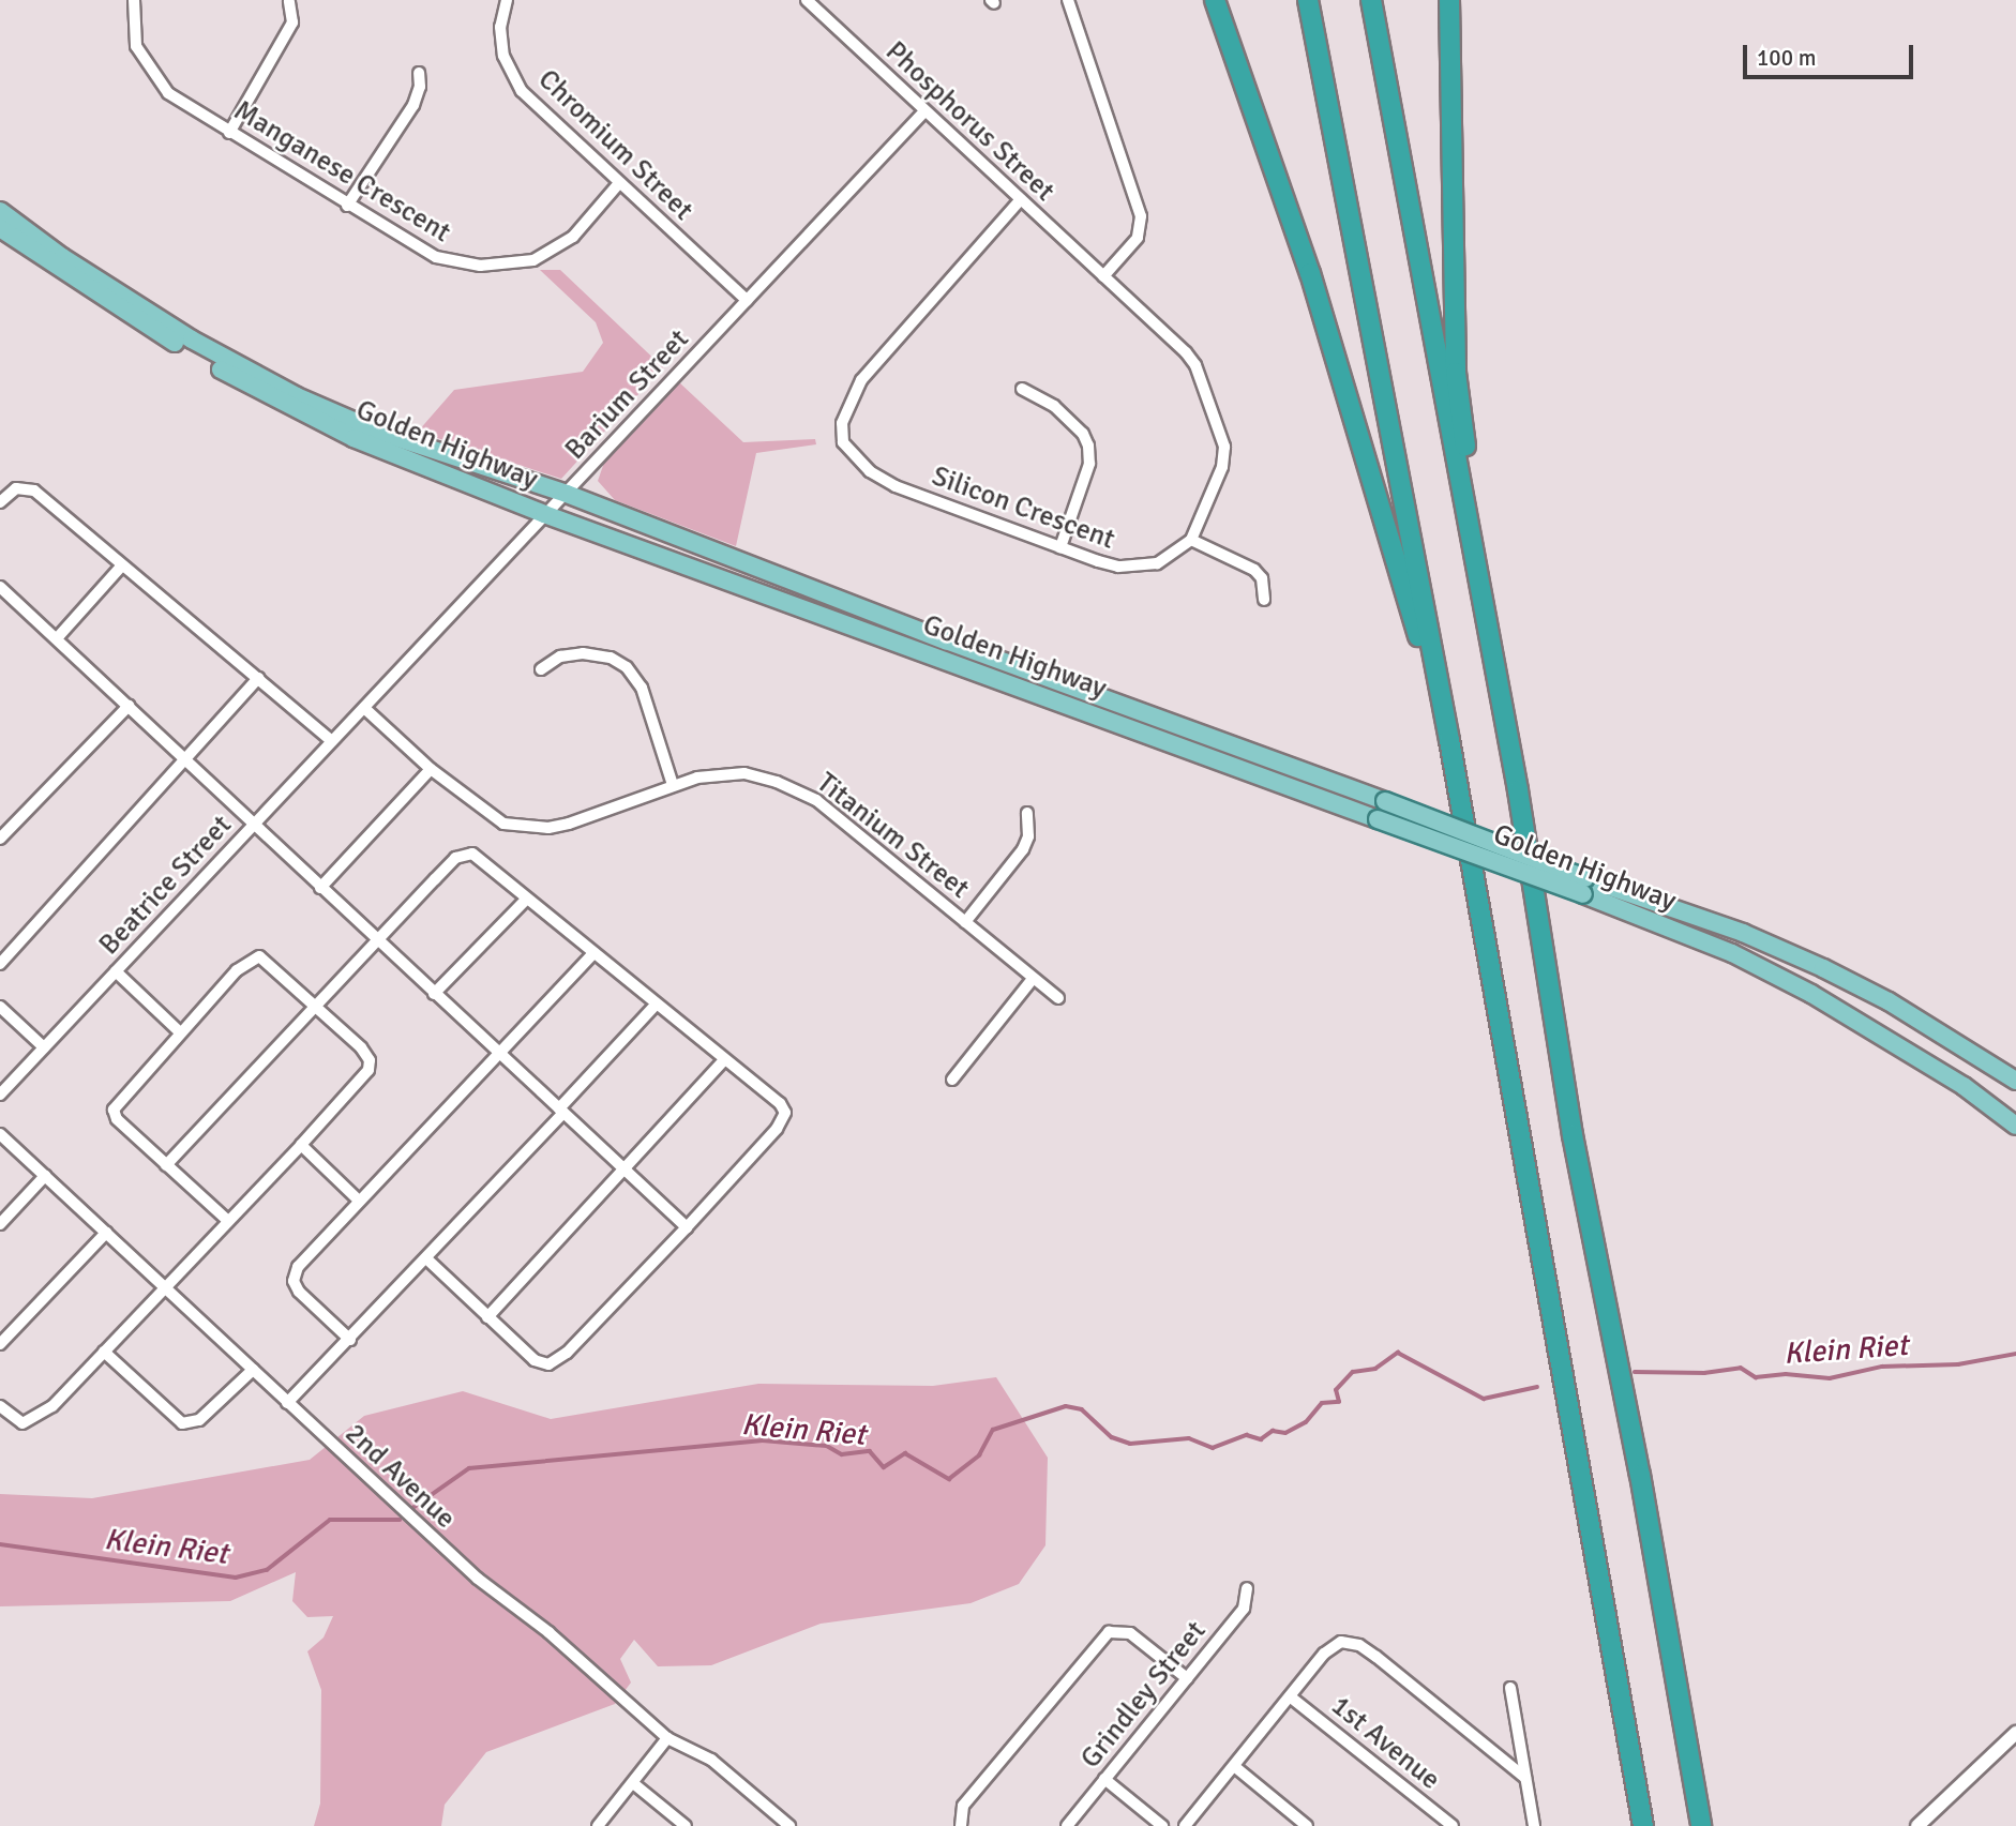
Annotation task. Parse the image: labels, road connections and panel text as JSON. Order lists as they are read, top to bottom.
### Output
{
  "streets": {
    "main road": ["Golden Highway"],
    "street": [
      "Phosphorus Street",
      "Chromium Street",
      "Manganese Crescent",
      "Barium Street",
      "Silicon Crescent",
      "Titanium Street",
      "Beatrice Street",
      "2nd Avenue",
      "Grindley Street",
      "1st Avenue"
    ]
  },
  "crossings": [
    ["Phosphorus Street", "Barium Street"],
    ["Phosphorus Street", "Silicon Crescent"],
    ["Chromium Street", "Manganese Crescent"],
    ["Chromium Street", "Barium Street"],
    ["Barium Street", "Golden Highway"],
    ["Barium Street", "Titanium Street"],
    ["Barium Street", "Beatrice Street"],
    ["Titanium Street", "Beatrice Street"]
  ],
  "water": ["Klein Riet"],
  "scale_bar": "100 m"
}
